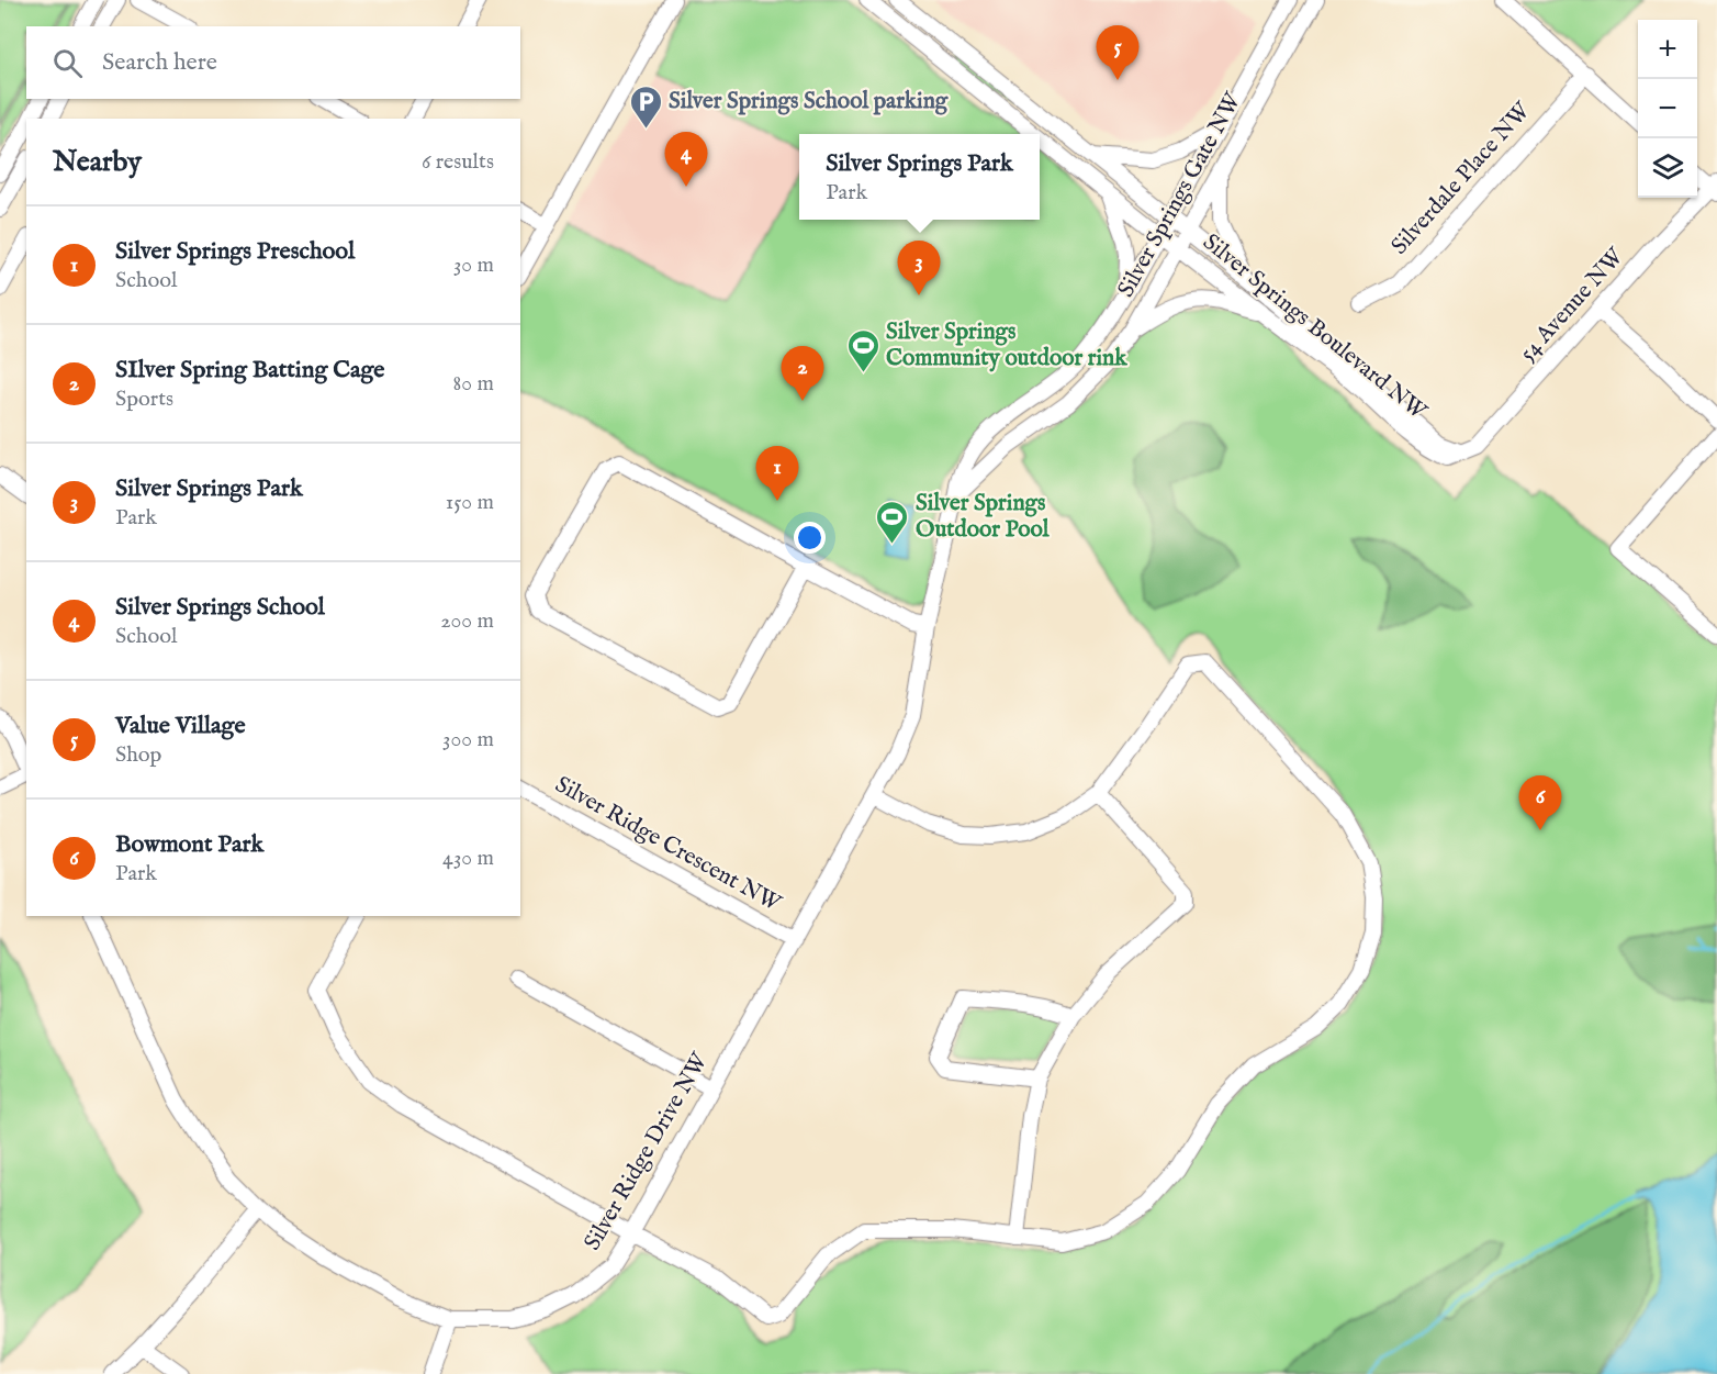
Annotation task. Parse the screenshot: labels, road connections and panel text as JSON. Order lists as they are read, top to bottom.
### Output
{
  "streets": {
    "street": [
      "Silverdale Place NW",
      "Silver Springs Gate NW",
      "54 Avenue NW",
      "Silver Springs Boulevard NW",
      "Silver Ridge Crescent NW",
      "Silver Ridge Drive NW"
    ]
  },
  "crossings": [
    ["Silver Springs Gate NW", "Silver Springs Boulevard NW"],
    ["Silver Springs Gate NW", "Silver Ridge Drive NW"],
    ["54 Avenue NW", "Silver Springs Boulevard NW"],
    ["Silver Ridge Crescent NW", "Silver Ridge Drive NW"]
  ],
  "places": {
    "parking": ["Silver Springs School parking"],
    "sports": ["Silver Springs Community outdoor rink", "Silver Springs Outdoor Pool"]
  },
  "page": {
    "map_buttons": ["+", "−"],
    "pins": [
      "5",
      "4",
      "3",
      "2",
      "1",
      "6"
    ],
    "search": "Search here",
    "heading": ["Nearby", "6 results"],
    "popup": ["Silver Springs Park", "Park"],
    "list": [
      {
        "mark": "1",
        "name": "Silver Springs Preschool",
        "note": "School",
        "value": "30 m"
      },
      {
        "mark": "2",
        "name": "SIlver Spring Batting Cage",
        "note": "Sports",
        "value": "80 m"
      },
      {
        "mark": "3",
        "name": "Silver Springs Park",
        "note": "Park",
        "value": "150 m"
      },
      {
        "mark": "4",
        "name": "Silver Springs School",
        "note": "School",
        "value": "200 m"
      },
      {
        "mark": "5",
        "name": "Value Village",
        "note": "Shop",
        "value": "300 m"
      },
      {
        "mark": "6",
        "name": "Bowmont Park",
        "note": "Park",
        "value": "430 m"
      }
    ]
  }
}
